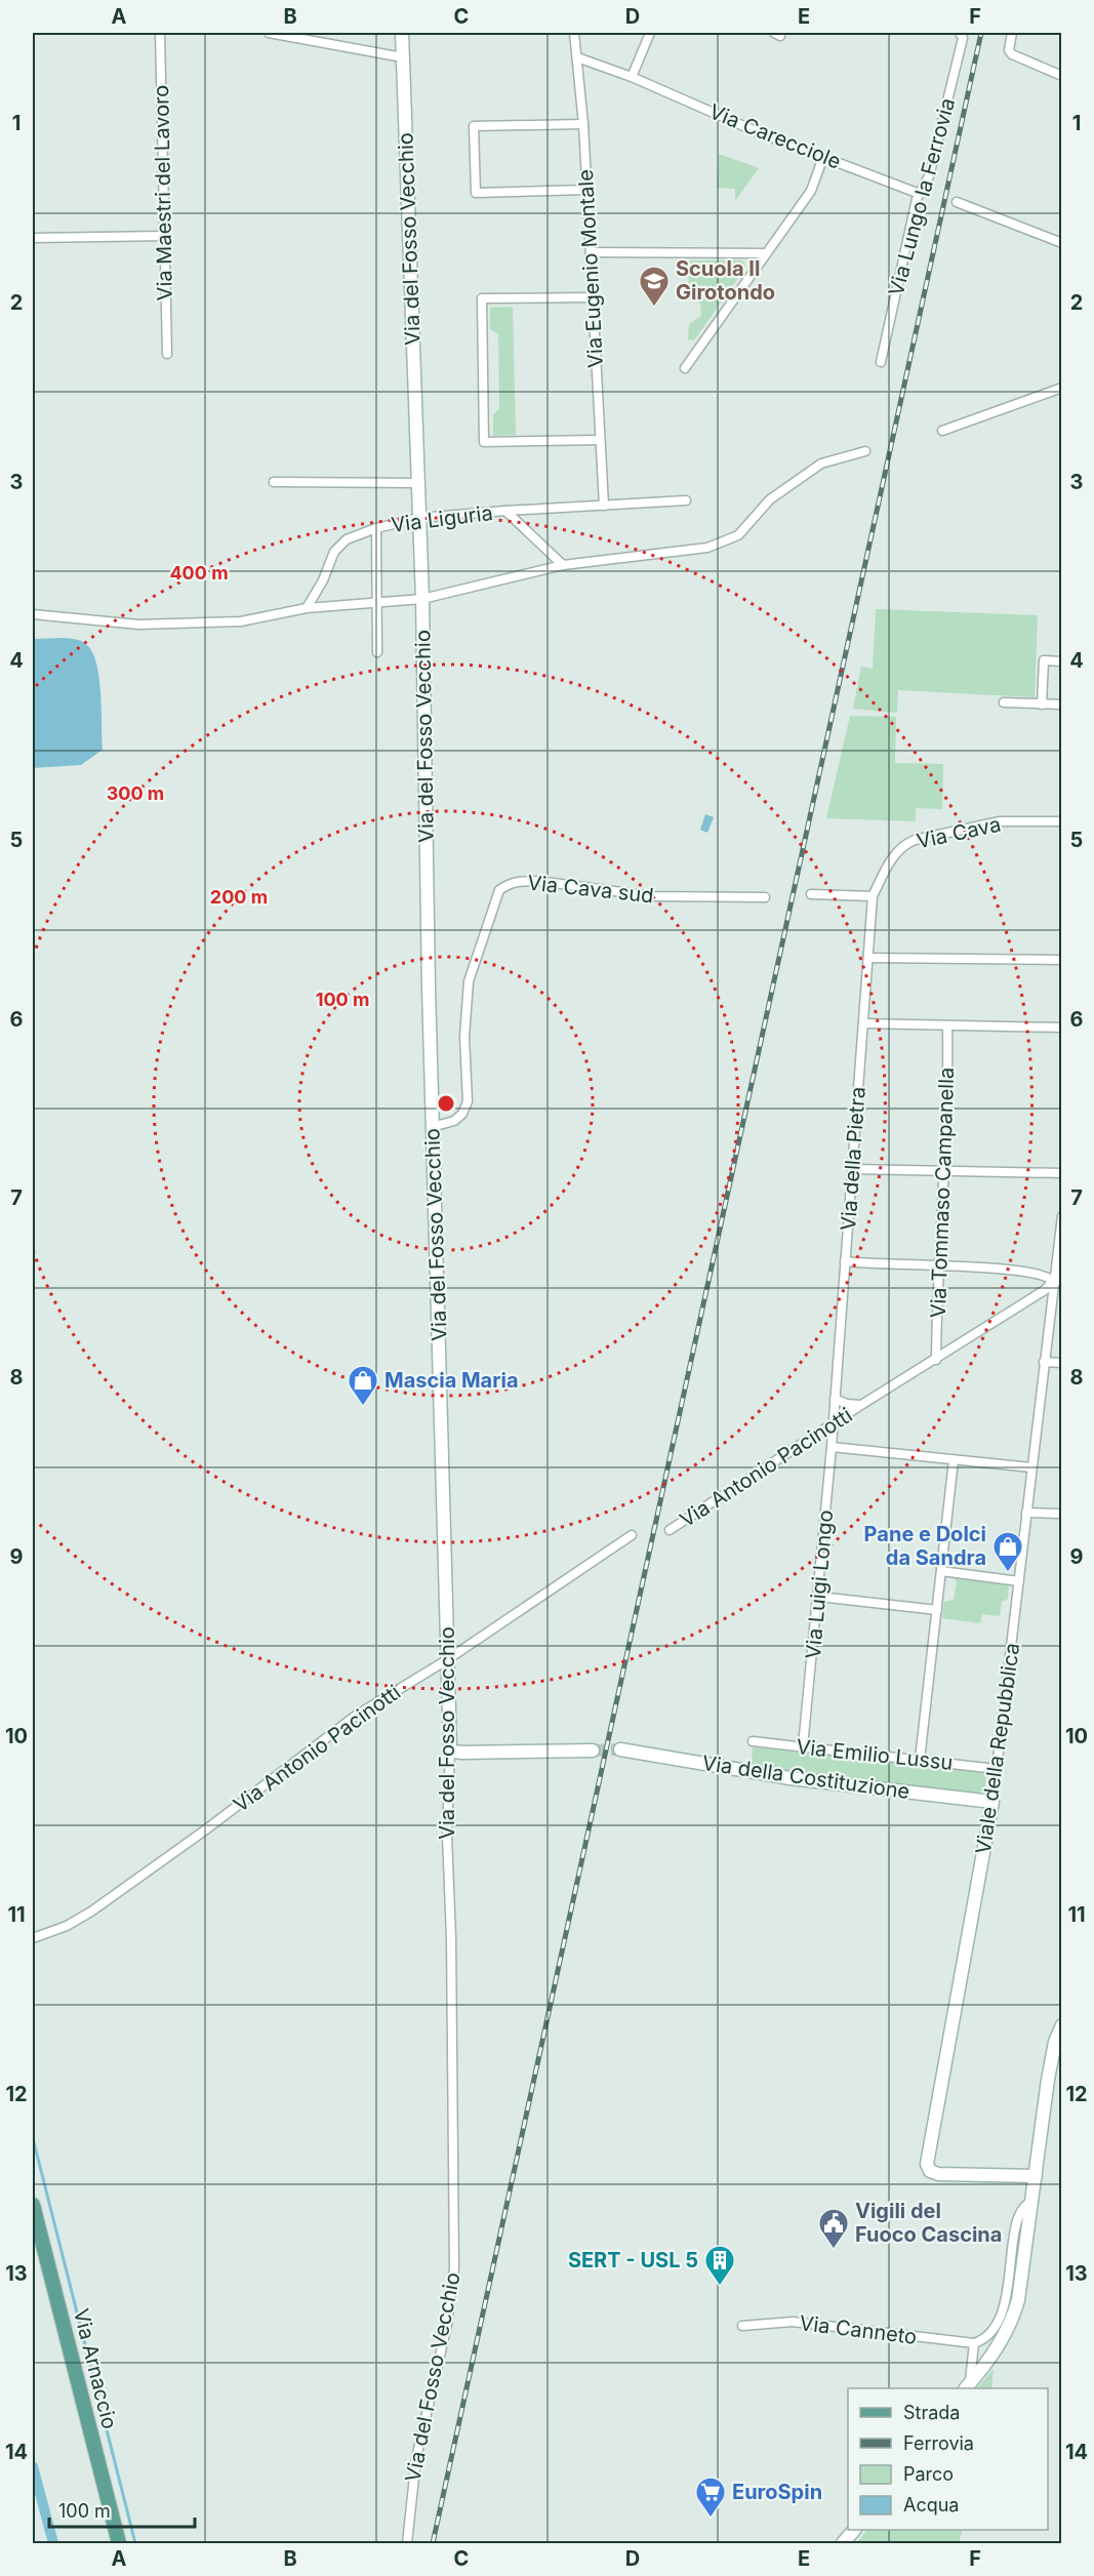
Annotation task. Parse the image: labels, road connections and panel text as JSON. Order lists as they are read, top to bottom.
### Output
{
  "streets": {
    "main road": ["Via Arnaccio"],
    "street": [
      "Via Carecciole",
      "Via Maestri del Lavoro",
      "Via Lungo la Ferrovia",
      "Via del Fosso Vecchio",
      "Via Eugenio Montale",
      "Via Liguria",
      "Via Cava",
      "Via Cava sud",
      "Via della Pietra",
      "Via Tommaso Campanella",
      "Via Antonio Pacinotti",
      "Via Luigi Longo",
      "Viale della Repubblica",
      "Via Emilio Lussu",
      "Via della Costituzione",
      "Via Canneto"
    ]
  },
  "crossings": [
    ["Via Carecciole", "Via Lungo la Ferrovia"],
    ["Via Carecciole", "Via Eugenio Montale"],
    ["Via del Fosso Vecchio", "Via Liguria"],
    ["Via del Fosso Vecchio", "Via Cava sud"],
    ["Via del Fosso Vecchio", "Via Antonio Pacinotti"],
    ["Via Cava", "Via della Pietra"],
    ["Via della Pietra", "Via Antonio Pacinotti"],
    ["Via della Pietra", "Via Luigi Longo"],
    ["Via Tommaso Campanella", "Via Antonio Pacinotti"],
    ["Via Antonio Pacinotti", "Via Luigi Longo"],
    ["Via Antonio Pacinotti", "Viale della Repubblica"],
    ["Via Luigi Longo", "Via Emilio Lussu"],
    ["Viale della Repubblica", "Via Emilio Lussu"],
    ["Viale della Repubblica", "Via della Costituzione"]
  ],
  "places": {
    "school or university": ["Scuola Il Girotondo"],
    "shop": ["Mascia Maria", "Pane e Dolci da Sandra"],
    "public building": ["Vigili del Fuoco Cascina"],
    "building": ["SERT - USL 5"],
    "supermarket": ["EuroSpin"]
  },
  "legend": [
    "Strada",
    "Ferrovia",
    "Parco",
    "Acqua"
  ],
  "scale_bar": "100 m",
  "grid": {
    "columns": [
      "A",
      "B",
      "C",
      "D",
      "E",
      "F"
    ],
    "rows": [
      "1",
      "2",
      "3",
      "4",
      "5",
      "6",
      "7",
      "8",
      "9",
      "10",
      "11",
      "12",
      "13",
      "14"
    ]
  },
  "rings": [
    "400 m",
    "300 m",
    "200 m",
    "100 m"
  ]
}
